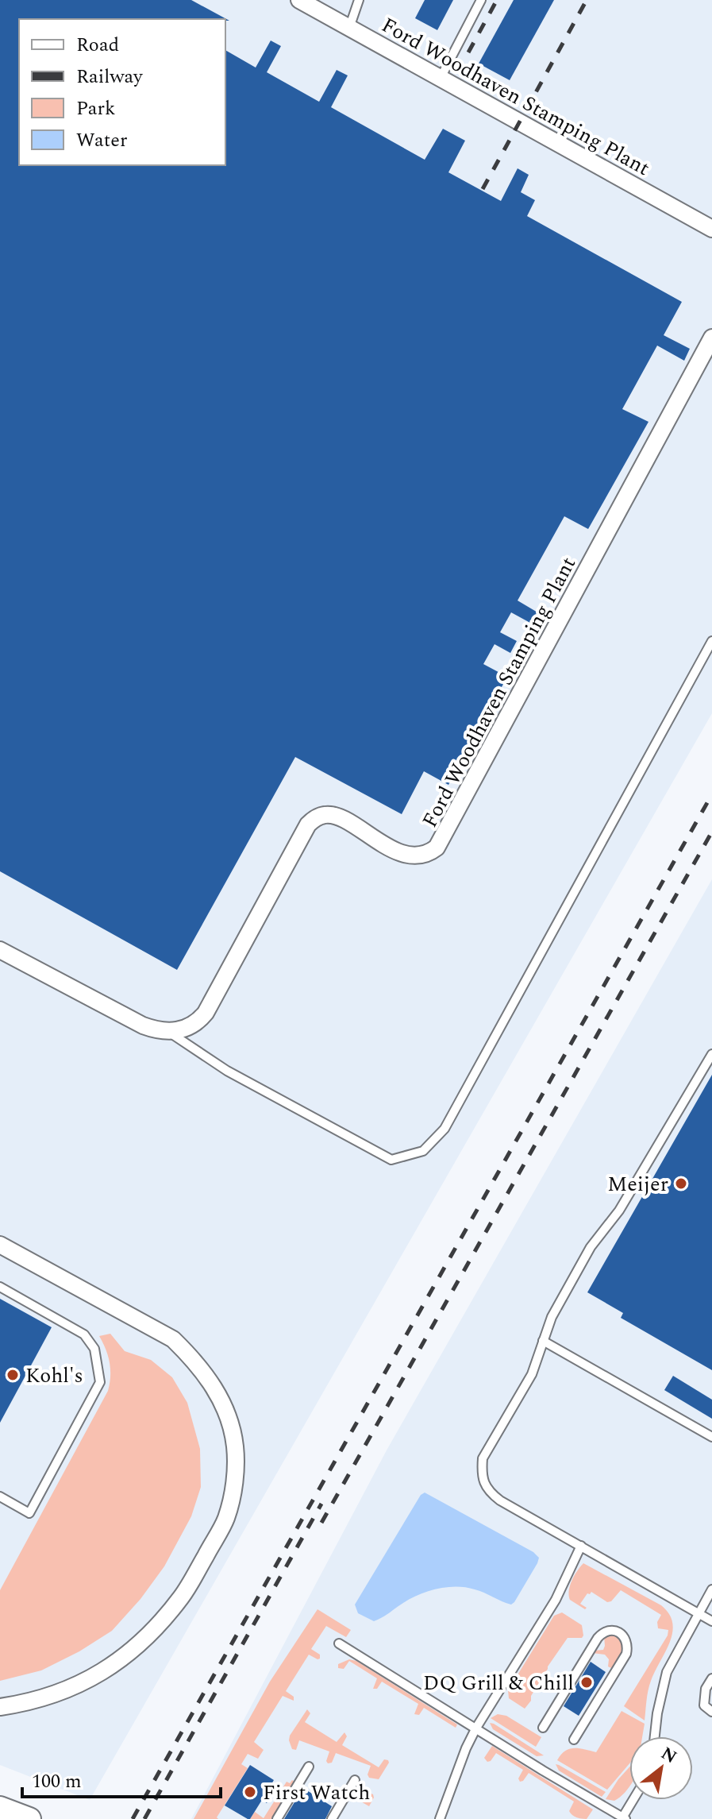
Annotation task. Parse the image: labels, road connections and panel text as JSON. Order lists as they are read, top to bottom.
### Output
{
  "streets": {
    "street": ["Ford Woodhaven Stamping Plant"]
  },
  "places": [
    "Meijer",
    "Kohl's",
    "DQ Grill & Chill",
    "First Watch"
  ],
  "legend": [
    "Road",
    "Railway",
    "Park",
    "Water"
  ],
  "scale_bar": "100 m",
  "north": "top right"
}
